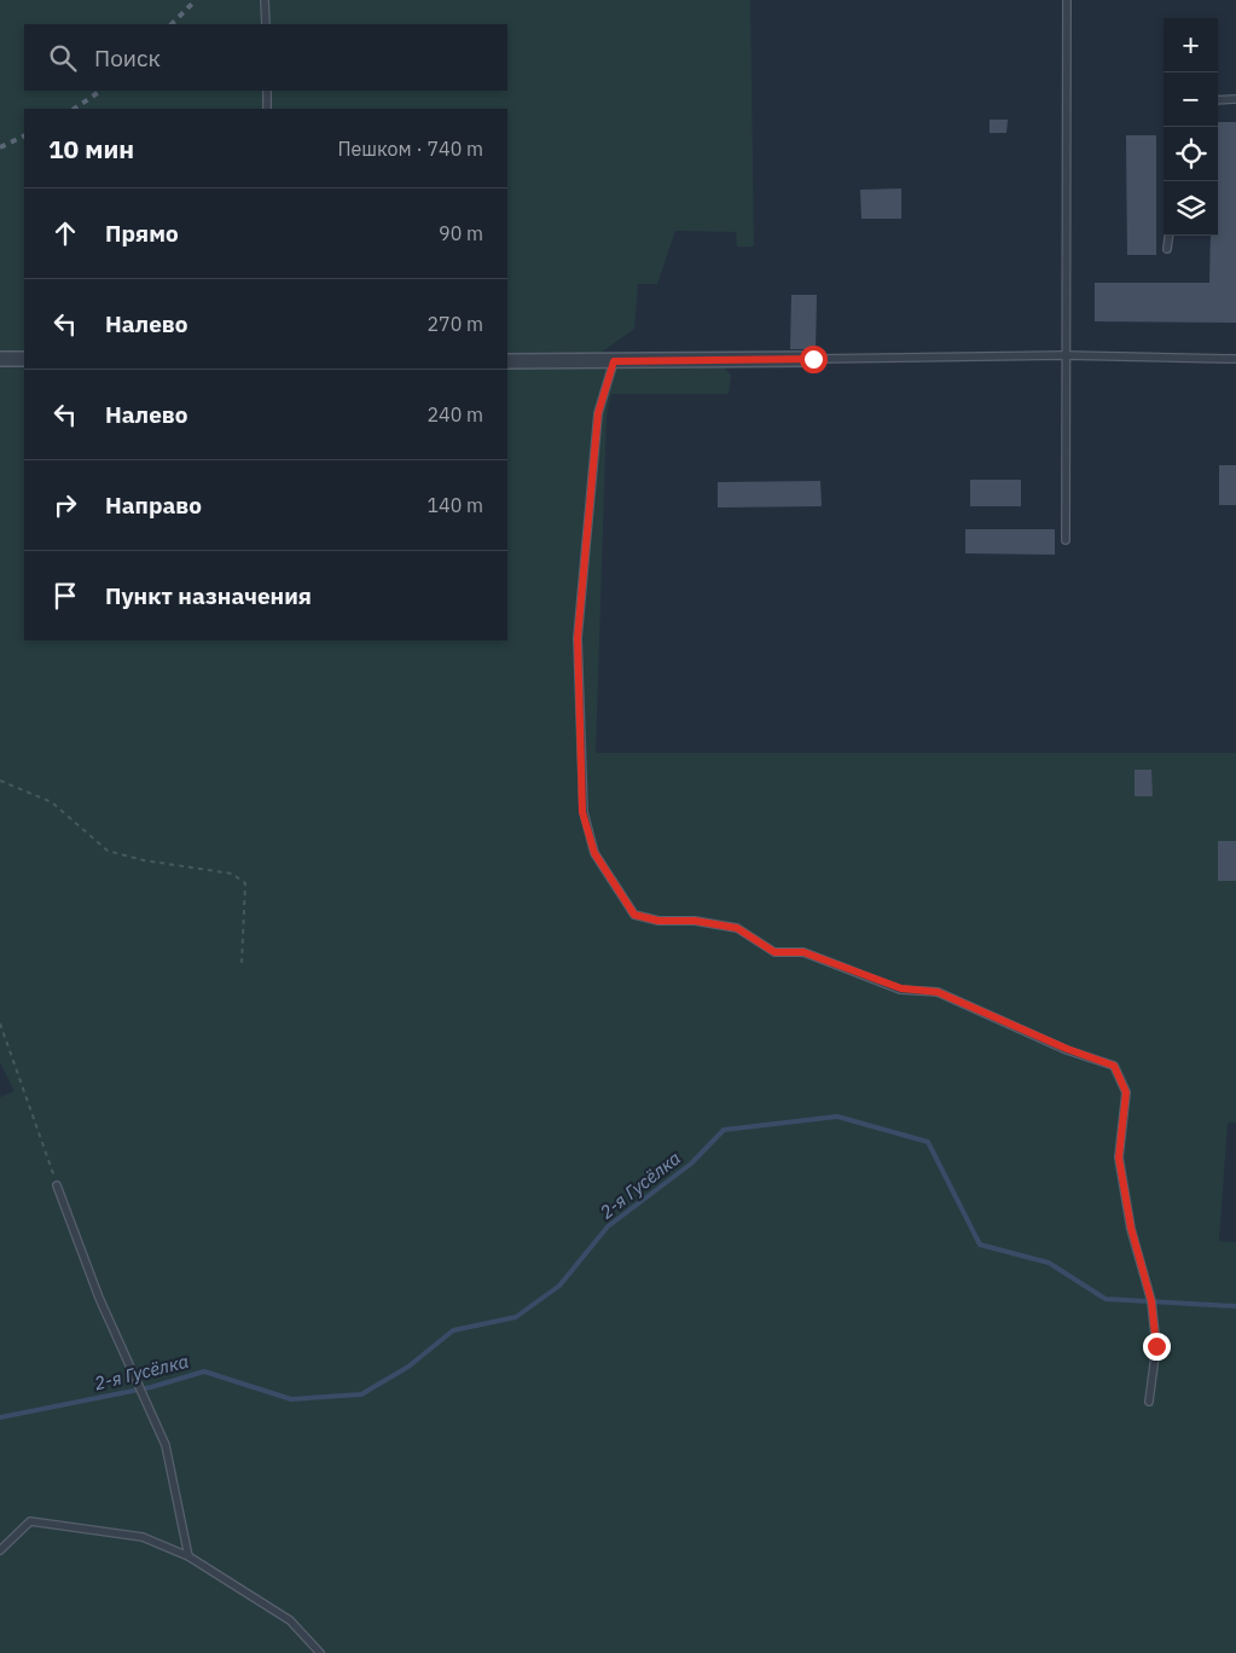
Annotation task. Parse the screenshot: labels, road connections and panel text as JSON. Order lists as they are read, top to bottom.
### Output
{
  "water": ["2-я Гусёлка"],
  "page": {
    "map_buttons": ["+", "−"],
    "search": "Поиск",
    "heading": ["10 мин", "Пешком · 740 m"],
    "list": [
      ["Прямо", "90 m"],
      ["Налево", "270 m"],
      ["Налево", "240 m"],
      ["Направо", "140 m"],
      "Пункт назначения"
    ]
  }
}
